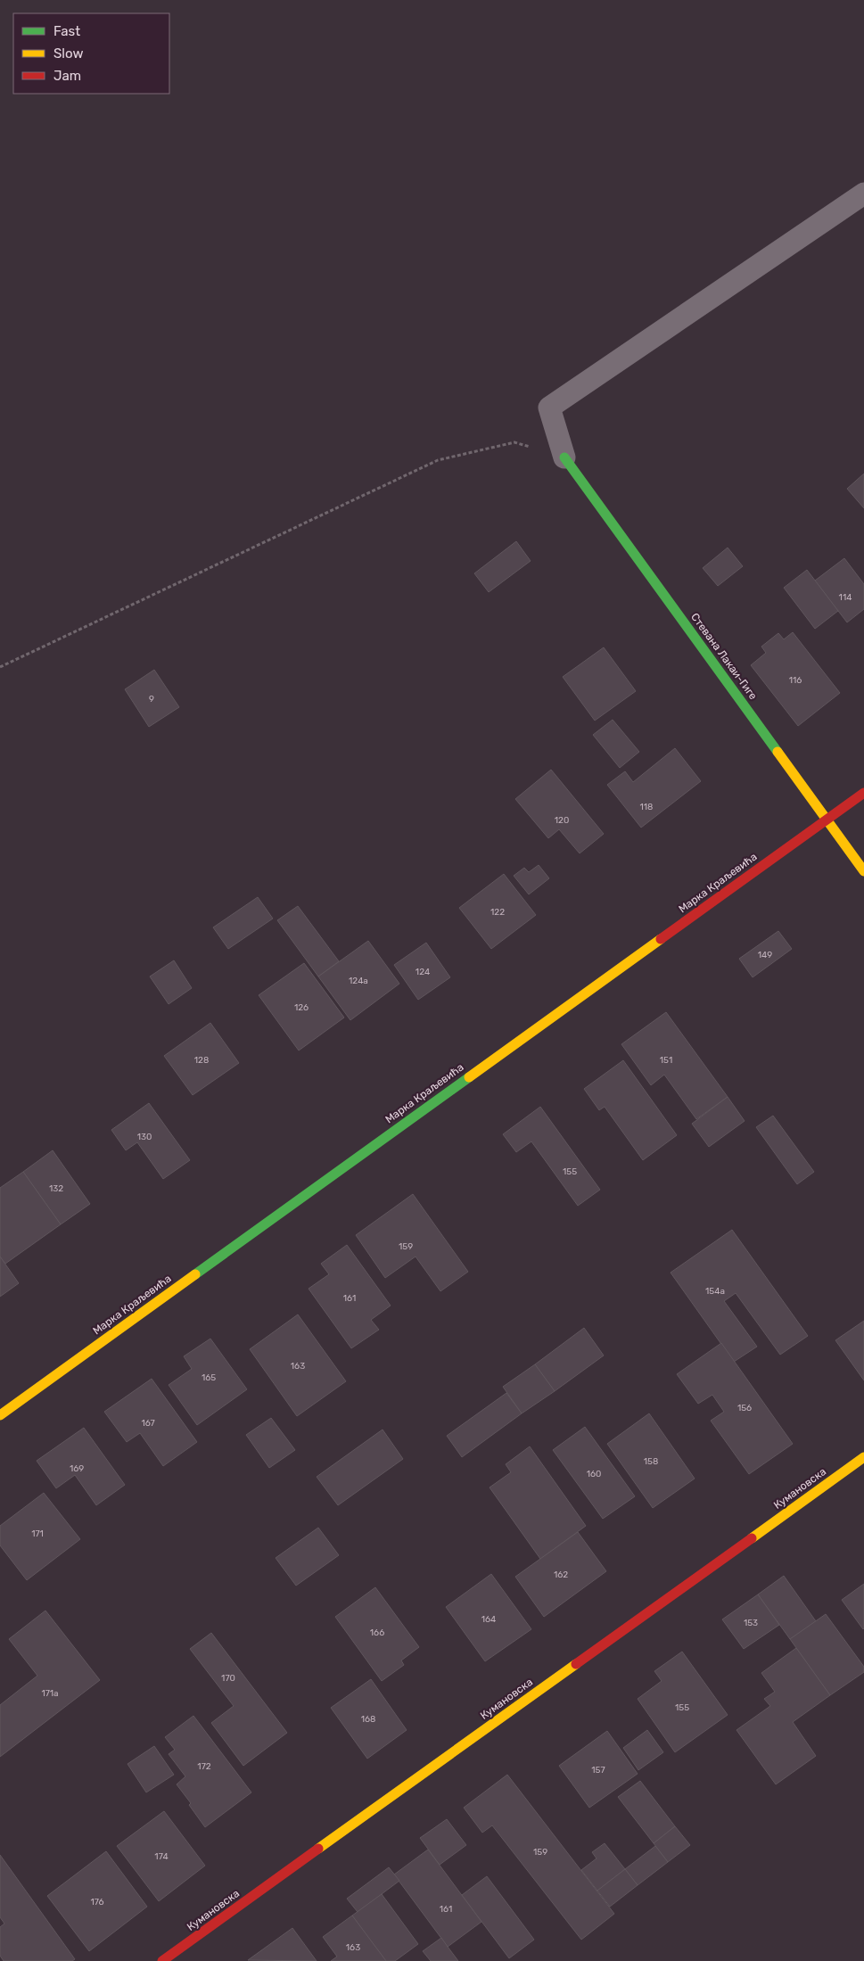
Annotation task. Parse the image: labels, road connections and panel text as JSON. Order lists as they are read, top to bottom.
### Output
{
  "streets": {
    "street": ["Стевана Лакаи-Гиге", "Марка Краљевића", "Кумановска"]
  },
  "crossings": [
    ["Стевана Лакаи-Гиге", "Марка Краљевића"]
  ],
  "house_numbers": [
    "114",
    "116",
    "9",
    "118",
    "120",
    "122",
    "149",
    "124",
    "124a",
    "126",
    "128",
    "151",
    "130",
    "155",
    "132",
    "159",
    "154a",
    "161",
    "163",
    "165",
    "156",
    "167",
    "158",
    "169",
    "160",
    "171",
    "162",
    "164",
    "153",
    "166",
    "170",
    "171a",
    "155",
    "168",
    "172",
    "157",
    "159",
    "174",
    "176",
    "161",
    "163"
  ],
  "legend": ["Fast", "Slow", "Jam"]
}
